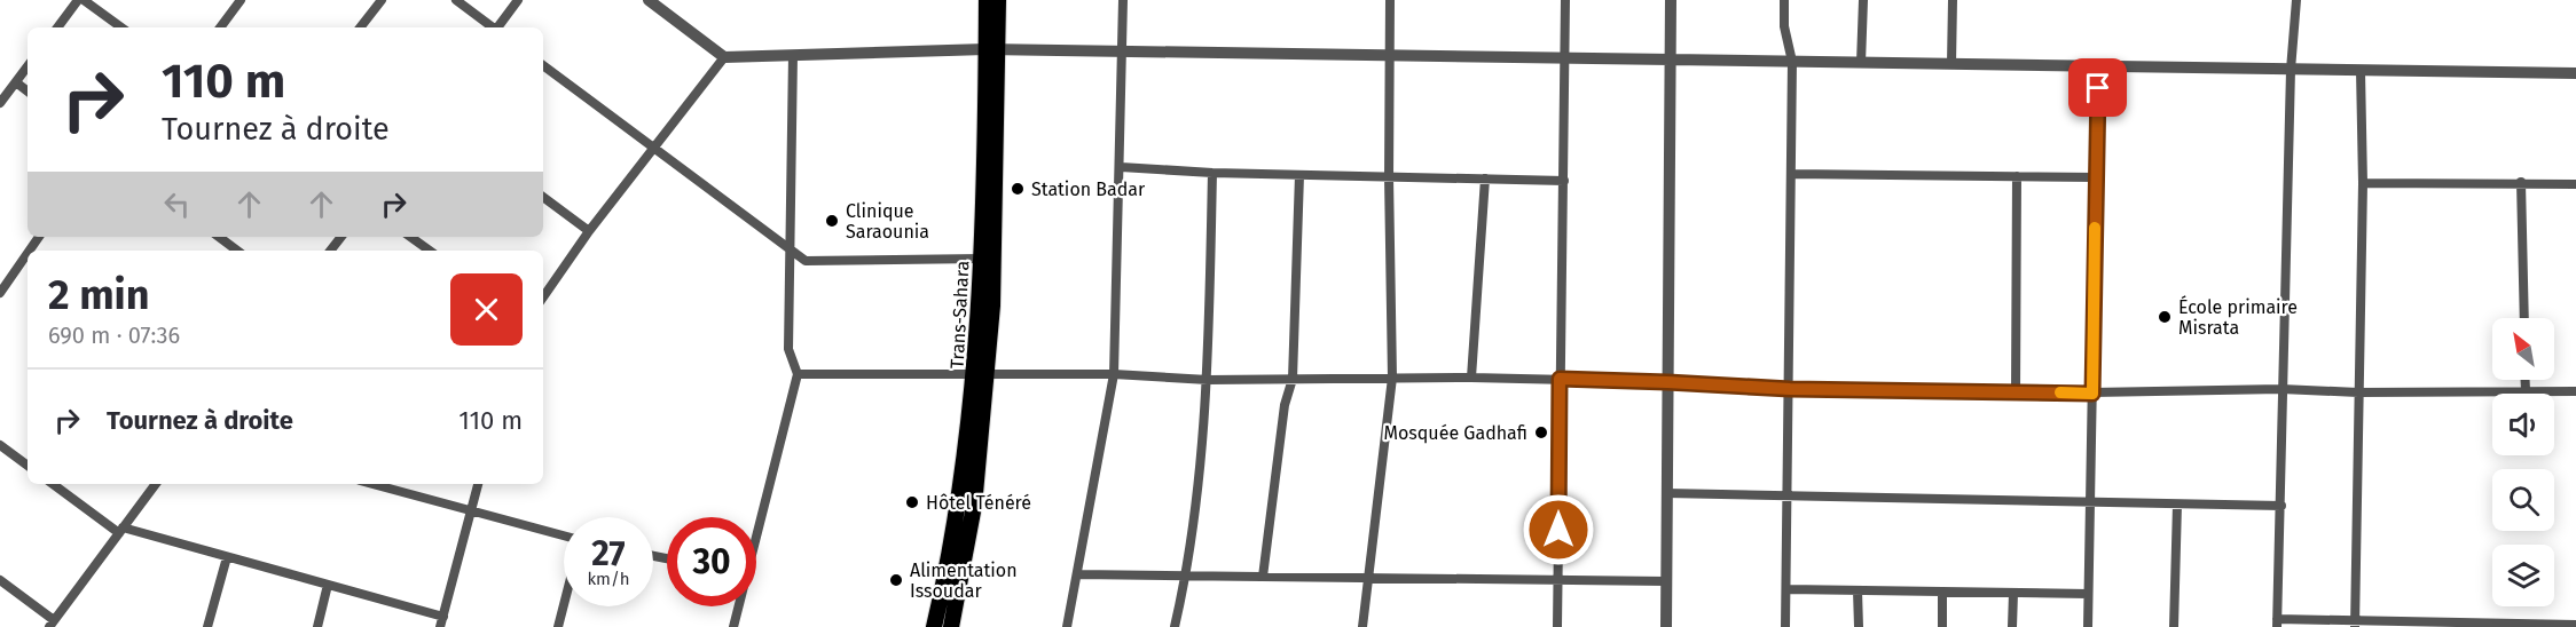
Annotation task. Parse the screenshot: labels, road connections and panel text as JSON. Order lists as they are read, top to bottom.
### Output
{
  "streets": {
    "main road": ["Trans-Sahara"]
  },
  "places": [
    "Station Badar",
    "Clinique Saraounia",
    "École primaire Misrata",
    "Mosquée Gadhafi",
    "Hôtel Ténéré",
    "Alimentation Issoudar"
  ],
  "north": "top left",
  "page": {
    "turn": ["110 m", "Tournez à droite"],
    "heading": ["2 min", "690 m · 07:36"],
    "list": [
      {
        "name": "Tournez à droite",
        "value": "110 m"
      }
    ],
    "speed": "27 km/h",
    "limit": "30"
  }
}
